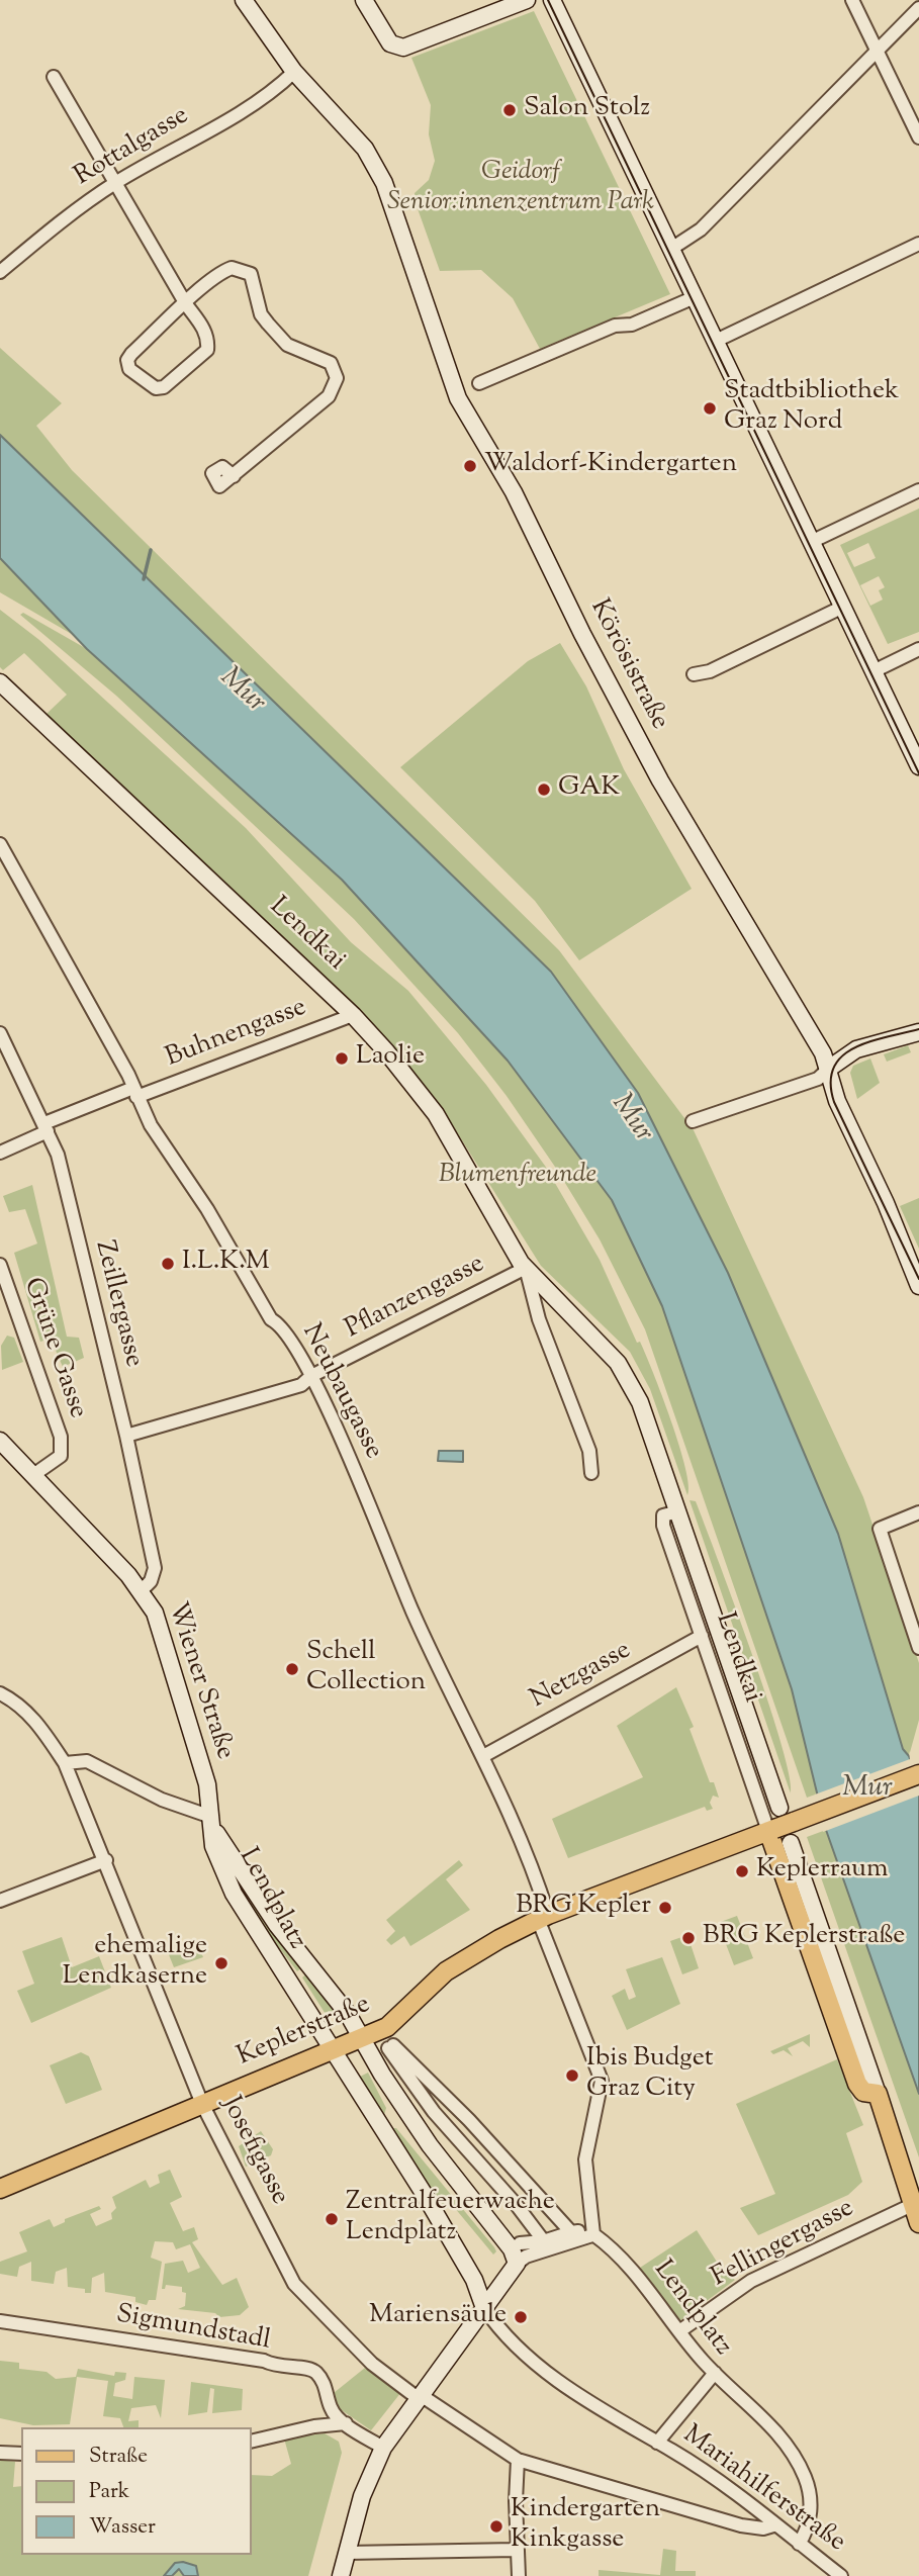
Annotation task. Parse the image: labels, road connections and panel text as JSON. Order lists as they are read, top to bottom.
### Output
{
  "streets": {
    "main road": [
      "Körösistraße",
      "Lendkai",
      "Wiener Straße",
      "Lendplatz",
      "Keplerstraße"
    ],
    "street": [
      "Rottalgasse",
      "Buhnengasse",
      "Pflanzengasse",
      "Zeillergasse",
      "Grüne Gasse",
      "Neubaugasse",
      "Netzgasse",
      "Josefigasse",
      "Fellingergasse",
      "Sigmundstadl",
      "Mariahilferstraße"
    ]
  },
  "crossings": [
    ["Rottalgasse", "Körösistraße"],
    ["Lendkai", "Buhnengasse"],
    ["Lendkai", "Pflanzengasse"],
    ["Lendkai", "Netzgasse"],
    ["Lendkai", "Keplerstraße"],
    ["Buhnengasse", "Zeillergasse"],
    ["Buhnengasse", "Neubaugasse"],
    ["Pflanzengasse", "Zeillergasse"],
    ["Pflanzengasse", "Neubaugasse"],
    ["Zeillergasse", "Wiener Straße"],
    ["Grüne Gasse", "Wiener Straße"],
    ["Neubaugasse", "Netzgasse"],
    ["Neubaugasse", "Lendplatz"],
    ["Neubaugasse", "Keplerstraße"],
    ["Wiener Straße", "Lendplatz"],
    ["Lendplatz", "Keplerstraße"],
    ["Lendplatz", "Fellingergasse"],
    ["Lendplatz", "Mariahilferstraße"],
    ["Keplerstraße", "Josefigasse"],
    ["Josefigasse", "Mariahilferstraße"]
  ],
  "water": ["Mur"],
  "parks": ["Geidorf Senior:innenzentrum Park", "Blumenfreunde"],
  "places": [
    "Salon Stolz",
    "Stadtbibliothek Graz Nord",
    "Waldorf-Kindergarten",
    "GAK",
    "Laolie",
    "I.L.K.M",
    "Schell Collection",
    "Keplerraum",
    "BRG Kepler",
    "BRG Keplerstraße",
    "ehemalige Lendkaserne",
    "Ibis Budget Graz City",
    "Zentralfeuerwache Lendplatz",
    "Mariensäule",
    "Kindergarten Kinkgasse"
  ],
  "legend": ["Straße", "Park", "Wasser"]
}
